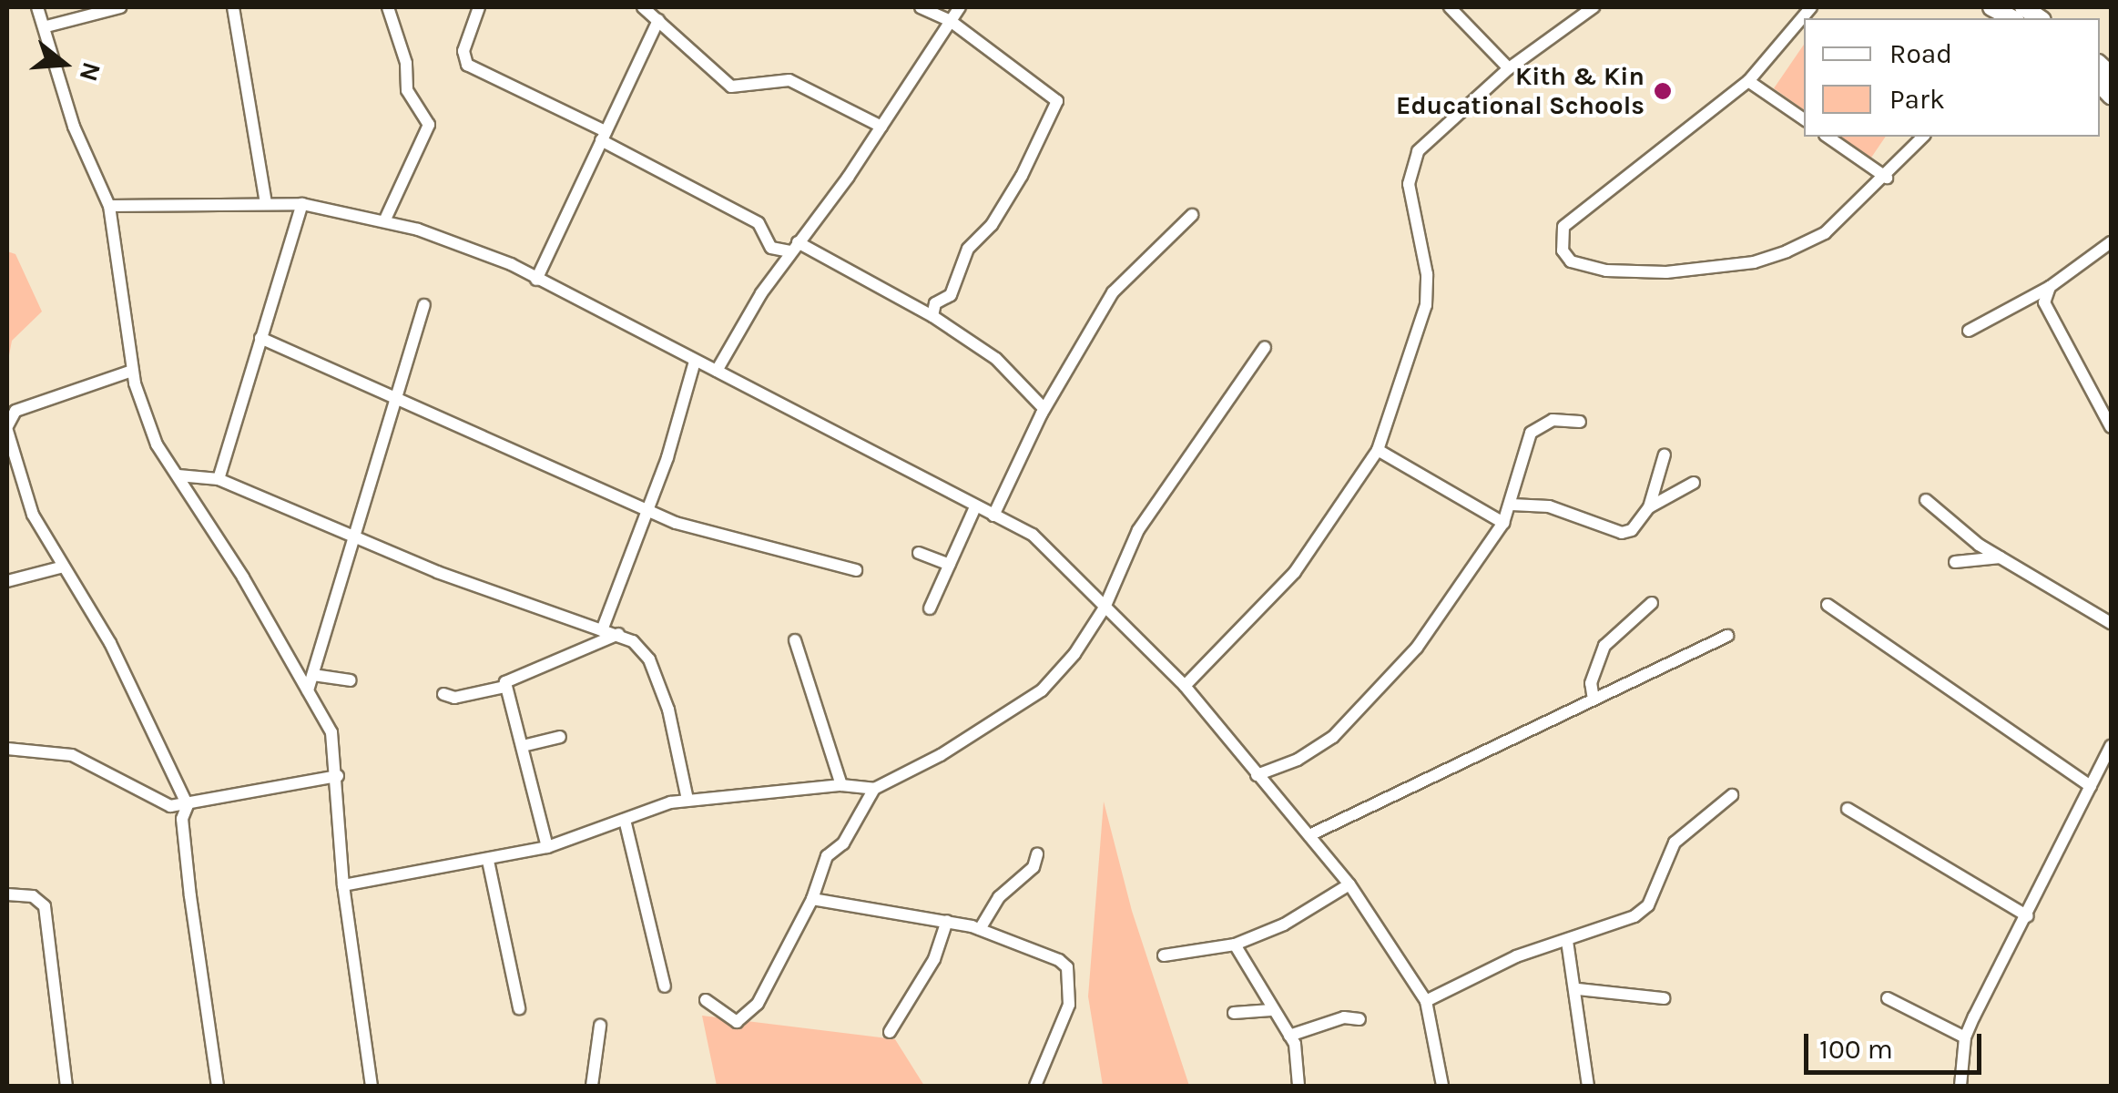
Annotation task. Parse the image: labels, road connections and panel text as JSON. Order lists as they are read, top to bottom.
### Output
{
  "places": ["Kith & Kin Educational Schools"],
  "legend": ["Road", "Park"],
  "scale_bar": "100 m",
  "north": "right"
}
